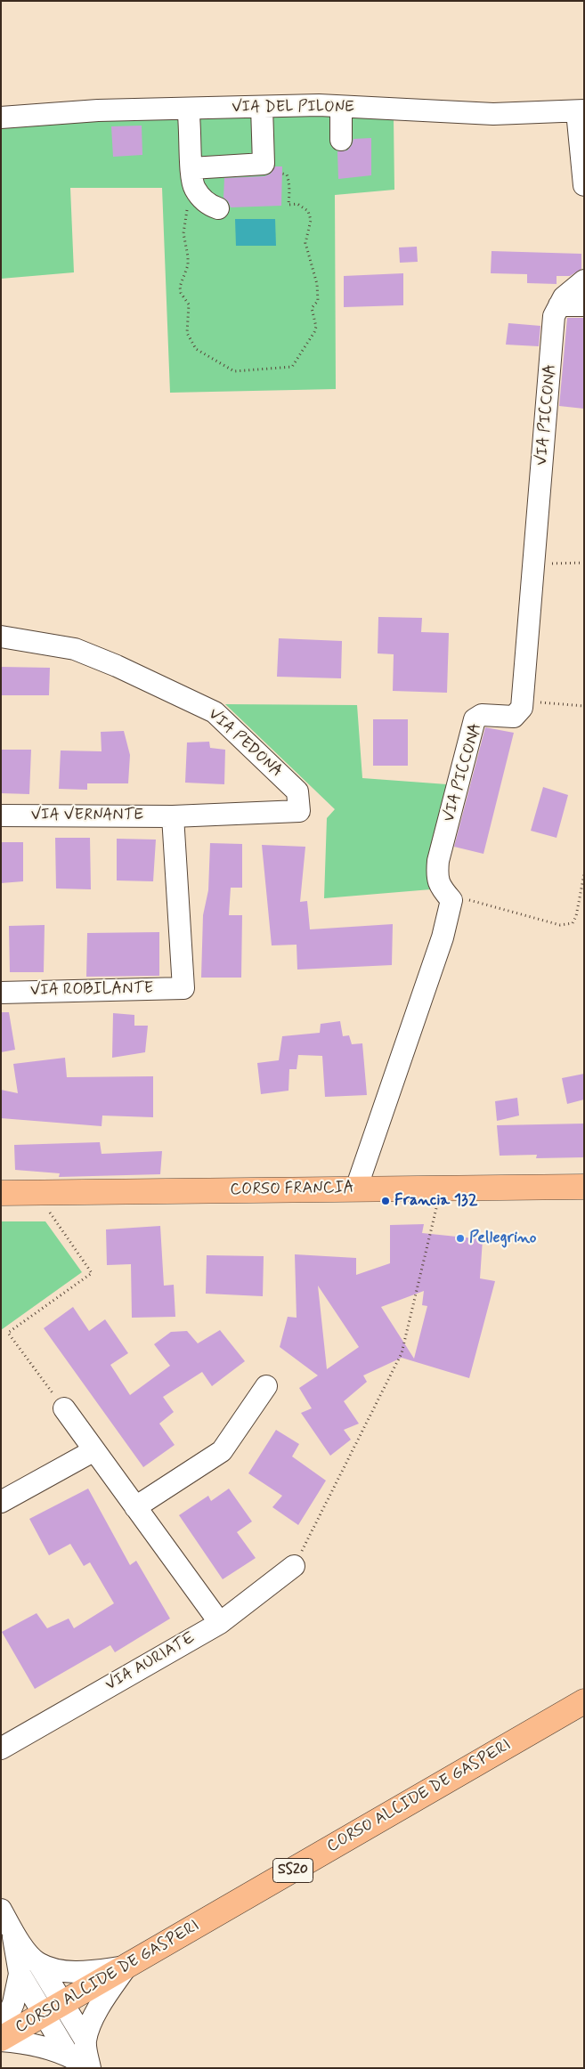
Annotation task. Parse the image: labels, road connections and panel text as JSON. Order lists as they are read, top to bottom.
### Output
{
  "streets": {
    "main road": ["CORSO FRANCIA", "CORSO ALCIDE DE GASPERI", "SS20"],
    "street": [
      "VIA DEL PILONE",
      "VIA PICCONA",
      "VIA PEDONA",
      "VIA VERNANTE",
      "VIA ROBILANTE",
      "VIA AURIATE"
    ]
  },
  "crossings": [
    ["VIA PEDONA", "VIA VERNANTE"],
    ["VIA PEDONA", "VIA ROBILANTE"],
    ["VIA VERNANTE", "VIA ROBILANTE"]
  ],
  "places": ["Francia 132", "Pellegrino"]
}
